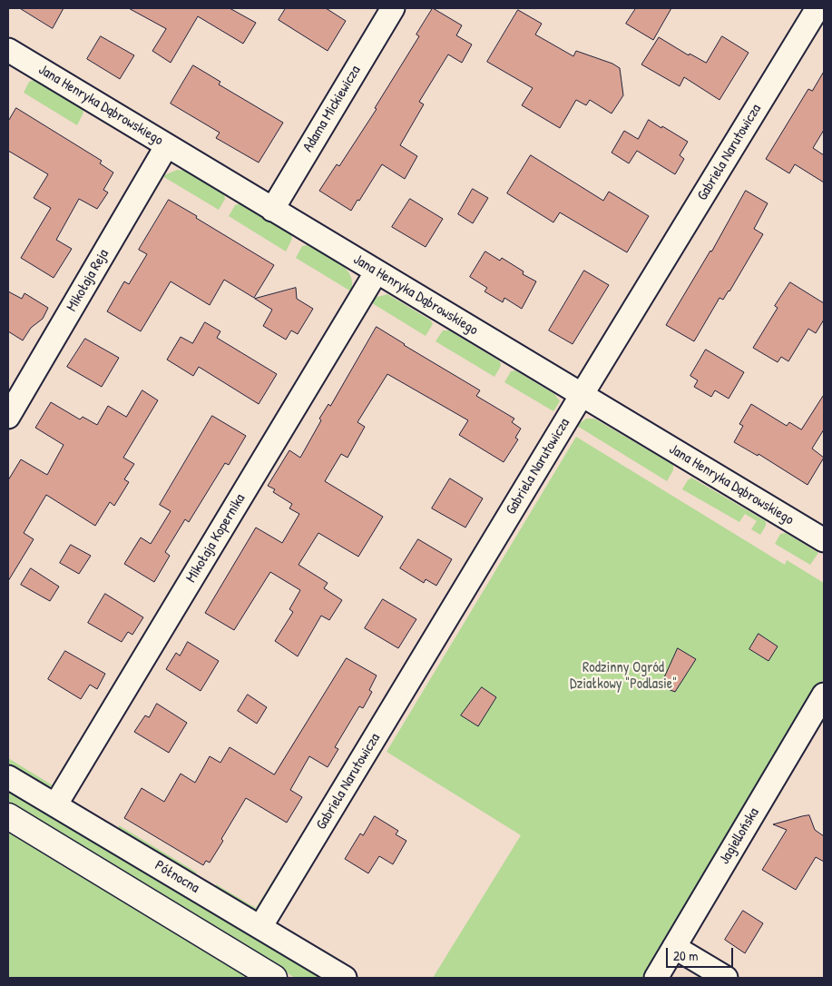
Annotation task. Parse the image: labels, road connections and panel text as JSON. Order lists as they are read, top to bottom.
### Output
{
  "streets": {
    "street": [
      "Jana Henryka Dąbrowskiego",
      "Adama Mickiewicza",
      "Gabriela Narutowicza",
      "Mikołaja Reja",
      "Mikołaja Kopernika",
      "Jagiellońska",
      "Północna"
    ]
  },
  "crossings": [
    ["Jana Henryka Dąbrowskiego", "Adama Mickiewicza"],
    ["Jana Henryka Dąbrowskiego", "Gabriela Narutowicza"],
    ["Jana Henryka Dąbrowskiego", "Mikołaja Reja"],
    ["Jana Henryka Dąbrowskiego", "Mikołaja Kopernika"],
    ["Gabriela Narutowicza", "Północna"],
    ["Mikołaja Kopernika", "Północna"]
  ],
  "parks": ["Rodzinny Ogród Działkowy \"Podlasie\""],
  "scale_bar": "20 m"
}
